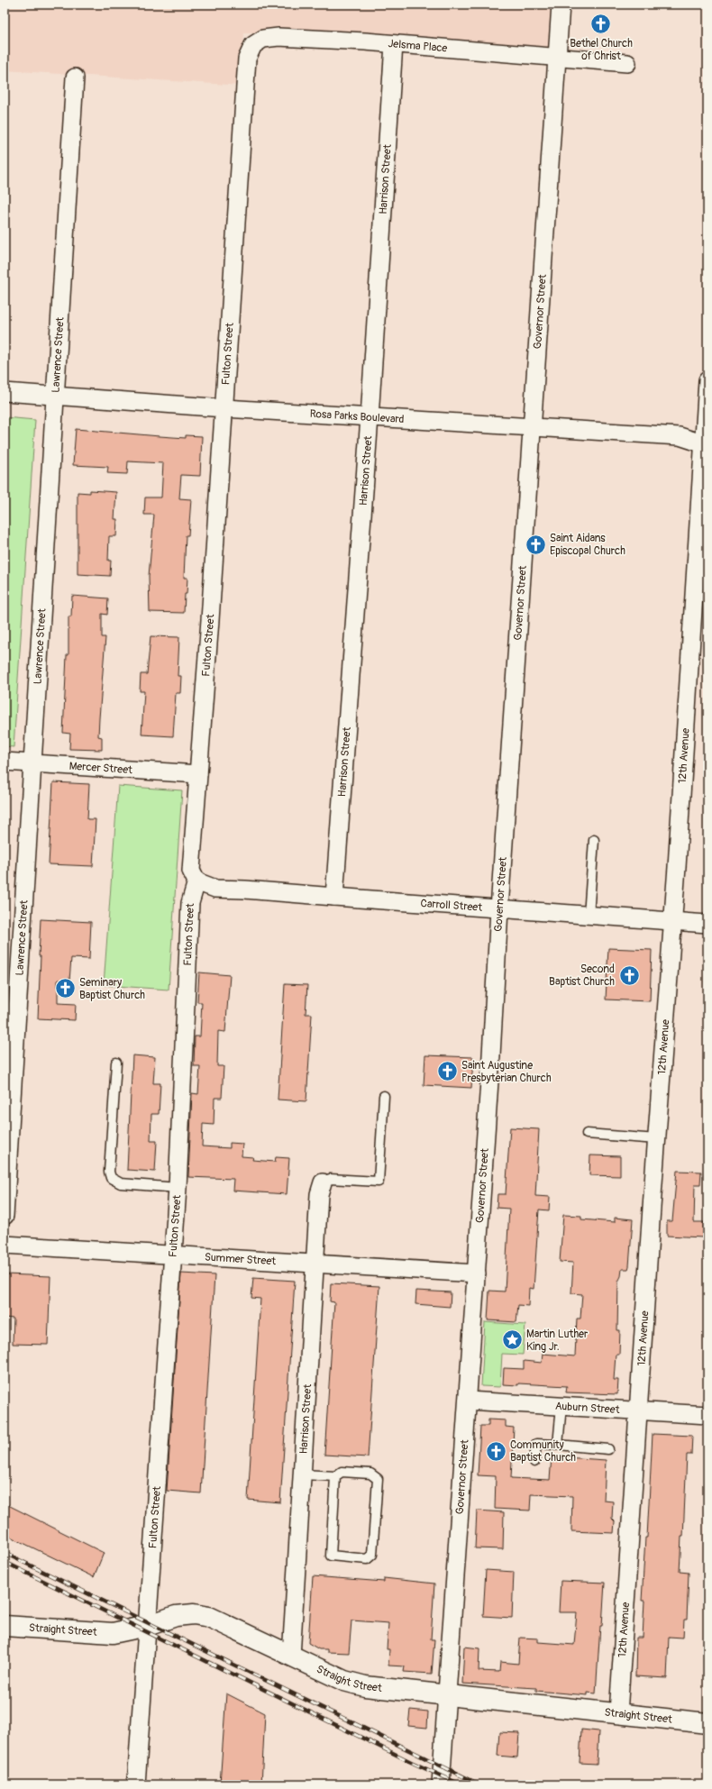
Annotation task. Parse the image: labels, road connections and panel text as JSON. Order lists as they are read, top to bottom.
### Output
{
  "streets": {
    "main road": ["Straight Street"],
    "street": [
      "Jelsma Place",
      "Harrison Street",
      "Governor Street",
      "Fulton Street",
      "Lawrence Street",
      "Rosa Parks Boulevard",
      "12th Avenue",
      "Mercer Street",
      "Carroll Street",
      "Summer Street",
      "Auburn Street"
    ]
  },
  "crossings": [
    ["Jelsma Place", "Harrison Street"],
    ["Jelsma Place", "Governor Street"],
    ["Jelsma Place", "Fulton Street"],
    ["Harrison Street", "Rosa Parks Boulevard"],
    ["Harrison Street", "Carroll Street"],
    ["Harrison Street", "Summer Street"],
    ["Harrison Street", "Straight Street"],
    ["Governor Street", "Rosa Parks Boulevard"],
    ["Governor Street", "Carroll Street"],
    ["Governor Street", "Summer Street"],
    ["Governor Street", "Auburn Street"],
    ["Governor Street", "Straight Street"],
    ["Fulton Street", "Rosa Parks Boulevard"],
    ["Fulton Street", "Mercer Street"],
    ["Fulton Street", "Carroll Street"],
    ["Fulton Street", "Summer Street"],
    ["Fulton Street", "Straight Street"],
    ["Lawrence Street", "Rosa Parks Boulevard"],
    ["Lawrence Street", "Mercer Street"],
    ["Rosa Parks Boulevard", "12th Avenue"],
    ["12th Avenue", "Carroll Street"],
    ["12th Avenue", "Auburn Street"],
    ["12th Avenue", "Straight Street"]
  ],
  "places": {
    "church": [
      "Bethel Church of Christ",
      "Saint Aidans Episcopal Church",
      "Second Baptist Church",
      "Seminary Baptist Church",
      "Saint Augustine Presbyterian Church",
      "Community Baptist Church"
    ],
    "place": ["Martin Luther King Jr."]
  }
}
